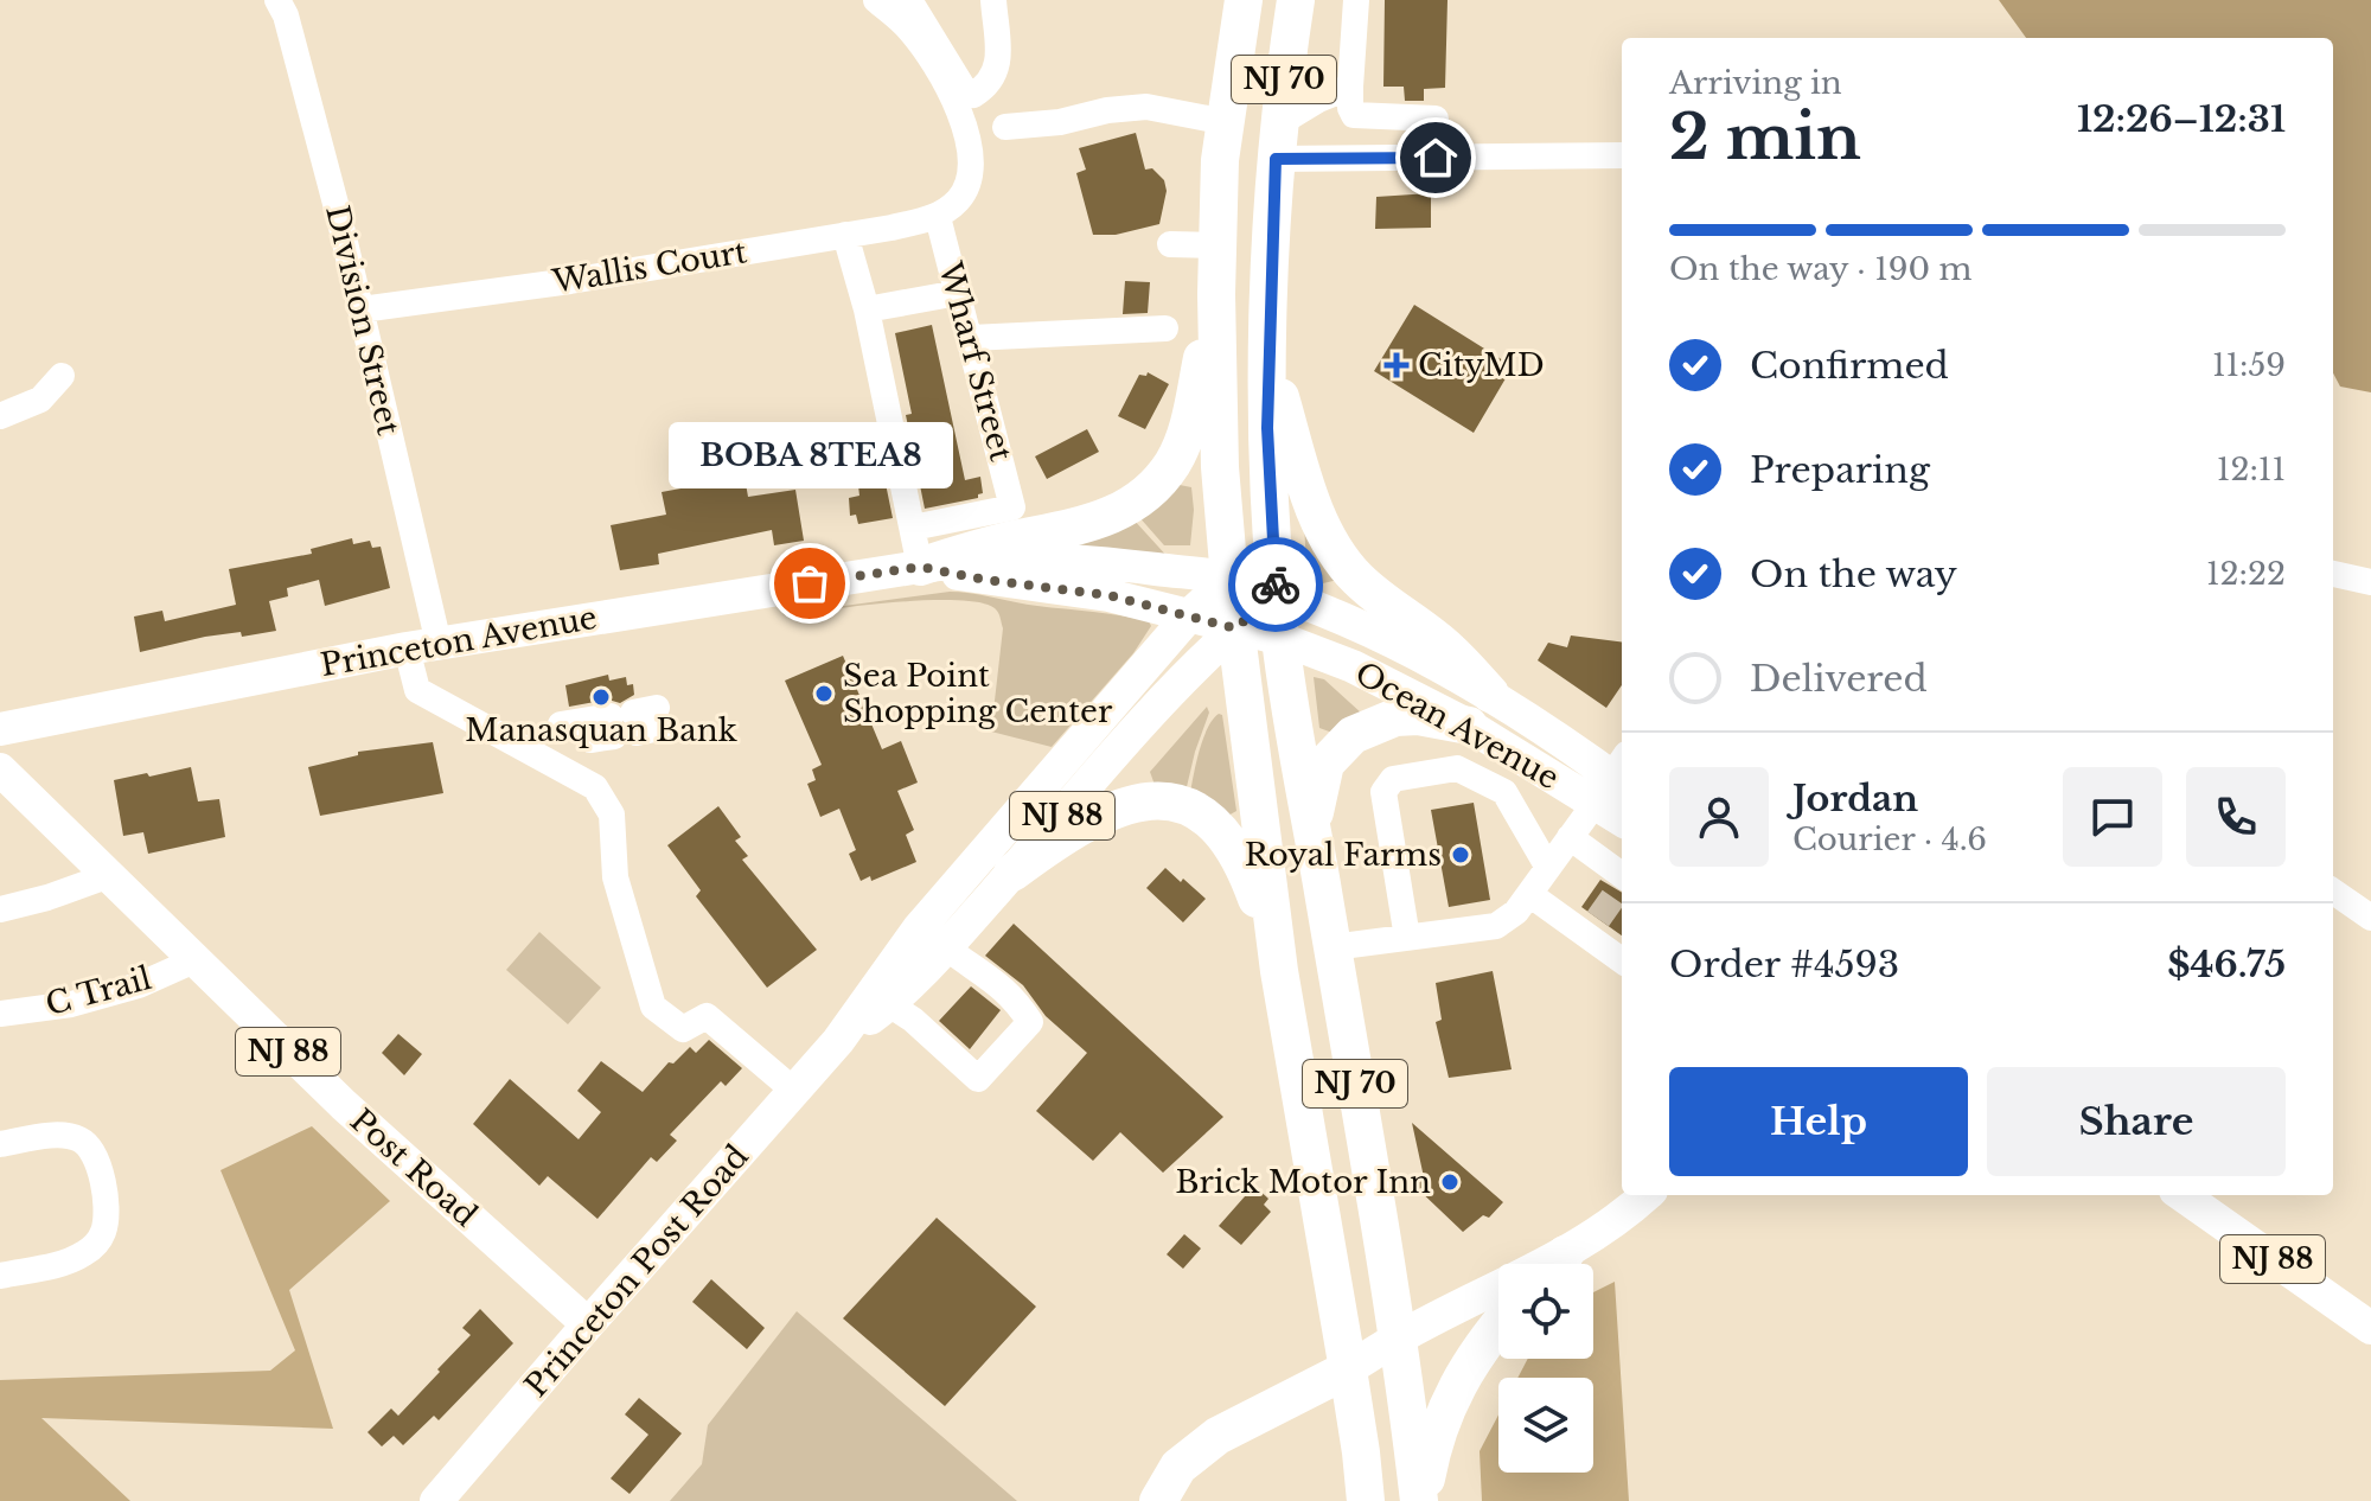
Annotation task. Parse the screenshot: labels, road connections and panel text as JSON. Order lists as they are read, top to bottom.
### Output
{
  "streets": {
    "highway": ["NJ 70"],
    "main road": [
      "Princeton Avenue",
      "Ocean Avenue",
      "NJ 88",
      "Post Road",
      "Princeton Post Road"
    ],
    "street": [
      "Wallis Court",
      "Division Street",
      "Wharf Street",
      "C Trail"
    ]
  },
  "crossings": [
    ["NJ 70", "Princeton Avenue"],
    ["NJ 70", "Ocean Avenue"],
    ["NJ 70", "Princeton Post Road"],
    ["Wallis Court", "Division Street"],
    ["Wallis Court", "Wharf Street"],
    ["Division Street", "Princeton Avenue"],
    ["Division Street", "Princeton Post Road"],
    ["Princeton Avenue", "Ocean Avenue"],
    ["Princeton Avenue", "Princeton Post Road"],
    ["Ocean Avenue", "Princeton Post Road"],
    ["C Trail", "Post Road"],
    ["Post Road", "Princeton Post Road"]
  ],
  "places": {
    "health": ["CityMD"],
    "other": [
      "BOBA 8TEA8",
      "Sea Point Shopping Center",
      "Manasquan Bank",
      "Royal Farms",
      "Brick Motor Inn"
    ]
  },
  "page": {
    "heading": ["2 min", "Arriving in", "12:26–12:31"],
    "panel": [
      "Jordan",
      "Courier · 4.6",
      "Order #4593",
      "$46.75"
    ],
    "bar": "On the way · 190 m",
    "list": [
      ["Confirmed", "11:59"],
      ["Preparing", "12:11"],
      ["On the way", "12:22"],
      "Delivered"
    ],
    "bubble": "BOBA 8TEA8",
    "buttons": ["Help", "Share"]
  }
}
